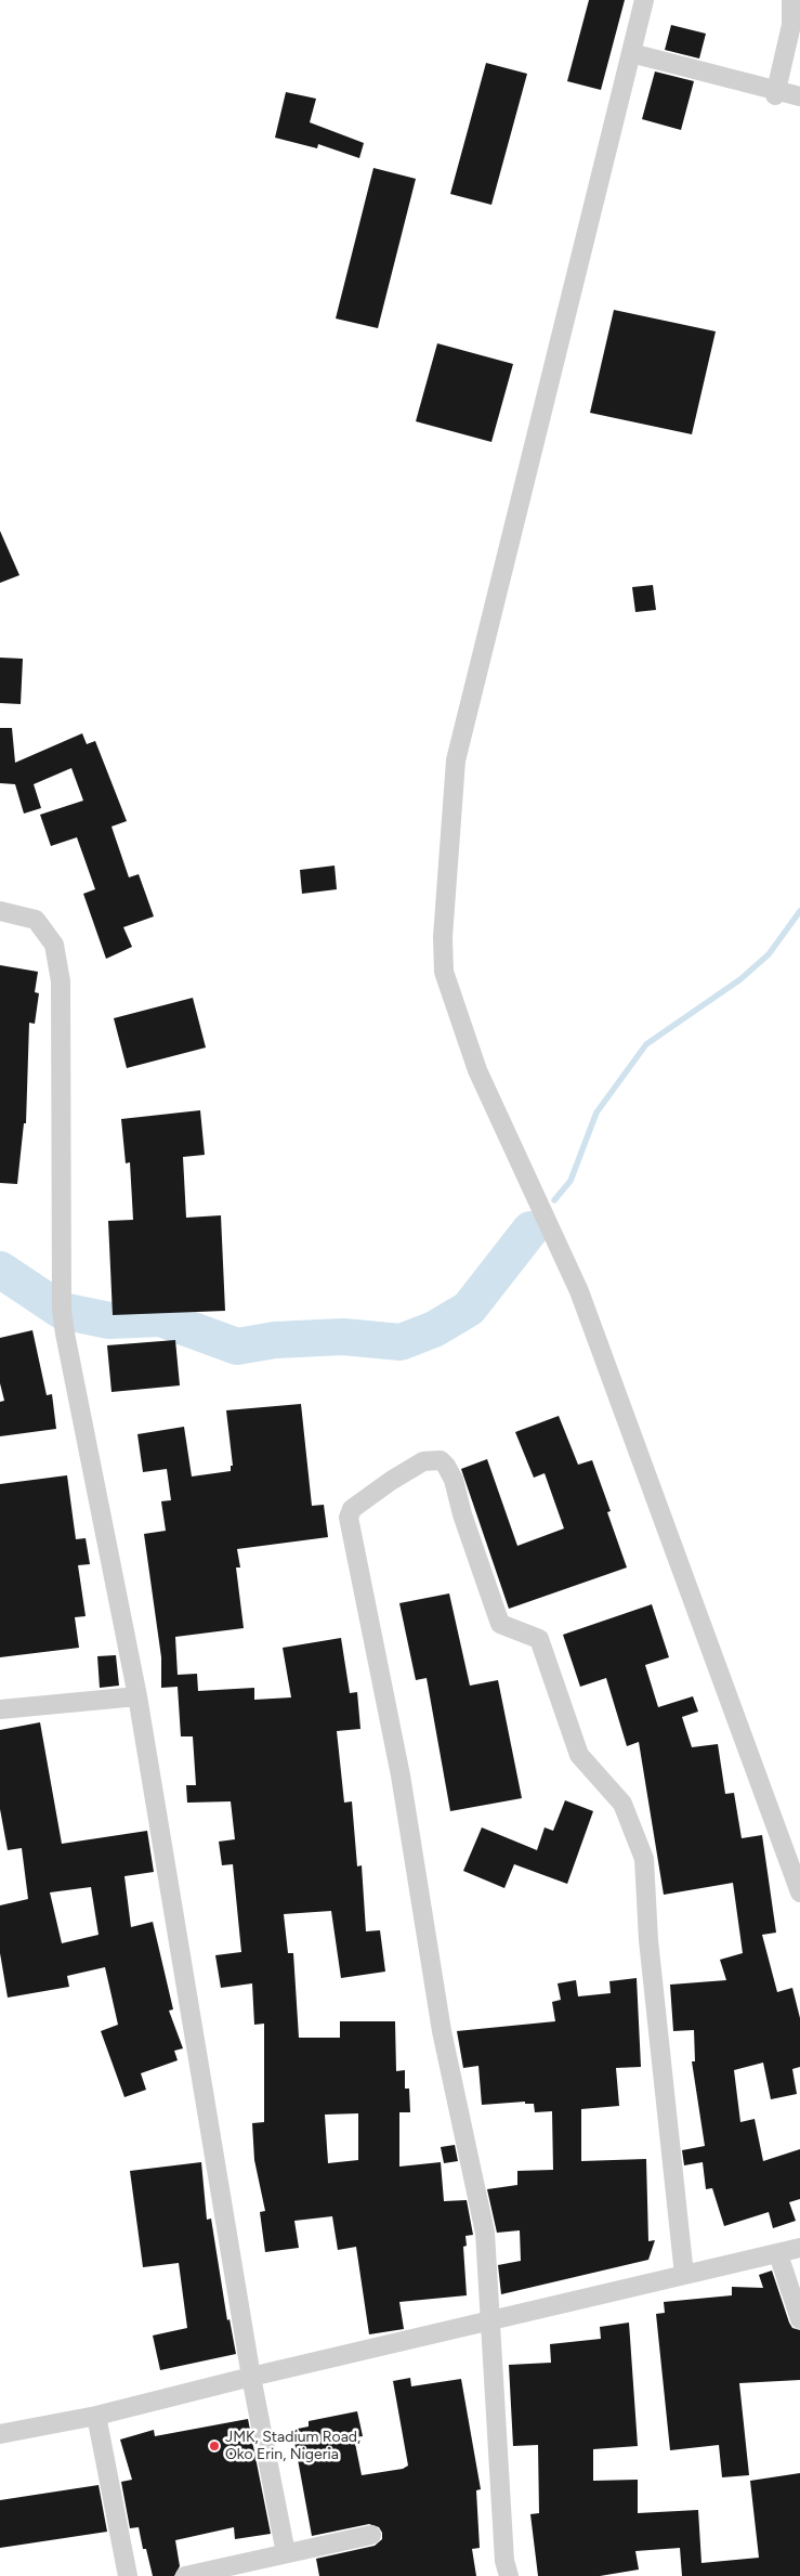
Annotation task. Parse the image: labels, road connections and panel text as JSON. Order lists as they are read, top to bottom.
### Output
{
  "places": ["JMK, Stadium Road, Oko Erin, Nigeria"]
}
